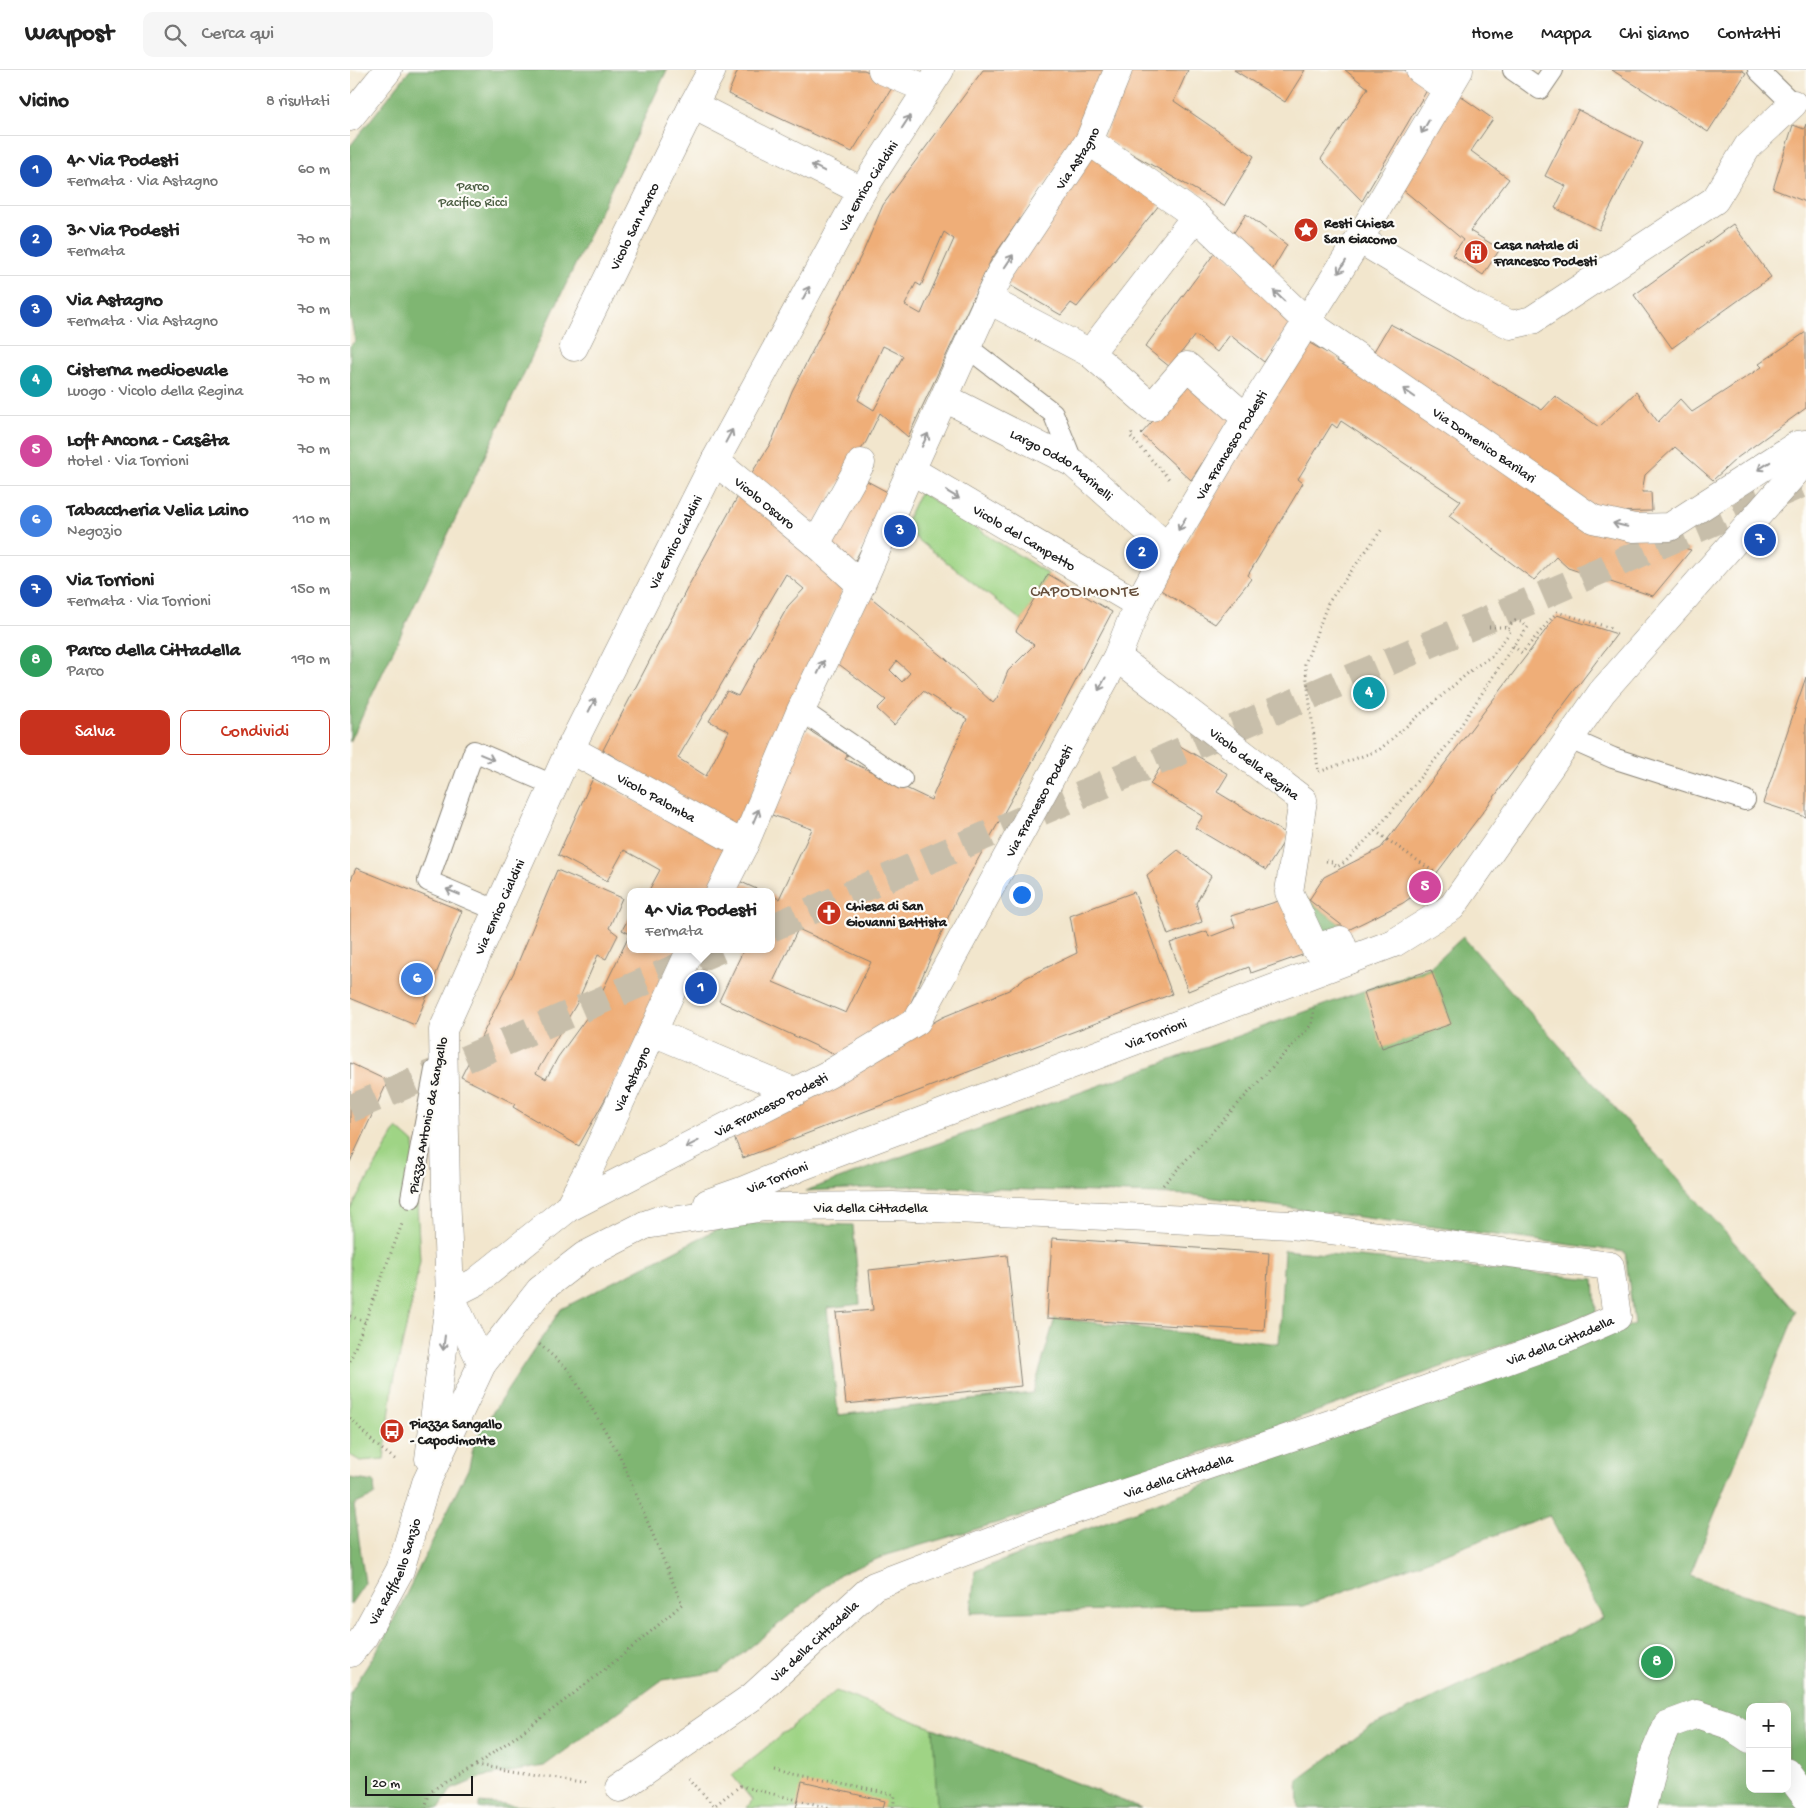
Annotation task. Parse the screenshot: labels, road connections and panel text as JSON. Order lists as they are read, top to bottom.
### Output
{
  "streets": {
    "street": [
      "Via Astagno",
      "Via Enrico Cialdini",
      "Vicolo San Marco",
      "Via Francesco Podesti",
      "Via Domenico Barilari",
      "Largo Oddo Marinelli",
      "Vicolo Oscuro",
      "Vicolo del Campetto",
      "Vicolo della Regina",
      "Vicolo Palomba",
      "Via Torrioni",
      "Piazza Antonio da Sangallo",
      "Via della Cittadella",
      "Via Raffaello Sanzio"
    ]
  },
  "crossings": [
    ["Via Astagno", "Via Francesco Podesti"],
    ["Via Astagno", "Via Domenico Barilari"],
    ["Via Astagno", "Largo Oddo Marinelli"],
    ["Via Astagno", "Vicolo Oscuro"],
    ["Via Astagno", "Vicolo del Campetto"],
    ["Via Astagno", "Vicolo Palomba"],
    ["Via Enrico Cialdini", "Vicolo Oscuro"],
    ["Via Enrico Cialdini", "Vicolo Palomba"],
    ["Via Enrico Cialdini", "Piazza Antonio da Sangallo"],
    ["Via Francesco Podesti", "Via Domenico Barilari"],
    ["Via Francesco Podesti", "Largo Oddo Marinelli"],
    ["Via Francesco Podesti", "Vicolo del Campetto"],
    ["Via Francesco Podesti", "Vicolo della Regina"],
    ["Vicolo della Regina", "Via Torrioni"],
    ["Via Torrioni", "Piazza Antonio da Sangallo"],
    ["Via Torrioni", "Via della Cittadella"],
    ["Via Torrioni", "Via Raffaello Sanzio"],
    ["Piazza Antonio da Sangallo", "Via Raffaello Sanzio"]
  ],
  "one_way": [
    "Via Astagno",
    "Via Enrico Cialdini",
    "Via Francesco Podesti",
    "Via Domenico Barilari"
  ],
  "districts": ["CAPODIMONTE"],
  "parks": ["Parco Pacifico Ricci"],
  "places": {
    "place": ["Resti Chiesa San Giacomo"],
    "building": ["Casa natale di Francesco Podesti"],
    "church": ["Chiesa di San Giovanni Battista"],
    "bus stop": ["Piazza Sangallo - Capodimonte"]
  },
  "scale_bar": "20 m",
  "page": {
    "header": "Waypost",
    "search": "Cerca qui",
    "nav": [
      "Home",
      "Mappa",
      "Chi siamo",
      "Contatti"
    ],
    "heading": ["Vicino", "8 risultati"],
    "list": [
      {
        "mark": "1",
        "name": "4^ Via Podesti",
        "note": "Fermata · Via Astagno",
        "value": "60 m"
      },
      {
        "mark": "2",
        "name": "3^ Via Podesti",
        "note": "Fermata",
        "value": "70 m"
      },
      {
        "mark": "3",
        "name": "Via Astagno",
        "note": "Fermata · Via Astagno",
        "value": "70 m"
      },
      {
        "mark": "4",
        "name": "Cisterna medioevale",
        "note": "Luogo · Vicolo della Regina",
        "value": "70 m"
      },
      {
        "mark": "5",
        "name": "Loft Ancona - Casêta",
        "note": "Hotel · Via Torrioni",
        "value": "70 m"
      },
      {
        "mark": "6",
        "name": "Tabaccheria Velia Laino",
        "note": "Negozio",
        "value": "110 m"
      },
      {
        "mark": "7",
        "name": "Via Torrioni",
        "note": "Fermata · Via Torrioni",
        "value": "150 m"
      },
      {
        "mark": "8",
        "name": "Parco della Cittadella",
        "note": "Parco",
        "value": "190 m"
      }
    ],
    "pins": [
      "3",
      "7",
      "2",
      "4",
      "5",
      "6",
      "1",
      "8"
    ],
    "buttons": ["Salva", "Condividi"],
    "popup": ["4^ Via Podesti", "Fermata"],
    "map_buttons": ["+", "−"],
    "scale": "20 m"
  }
}
